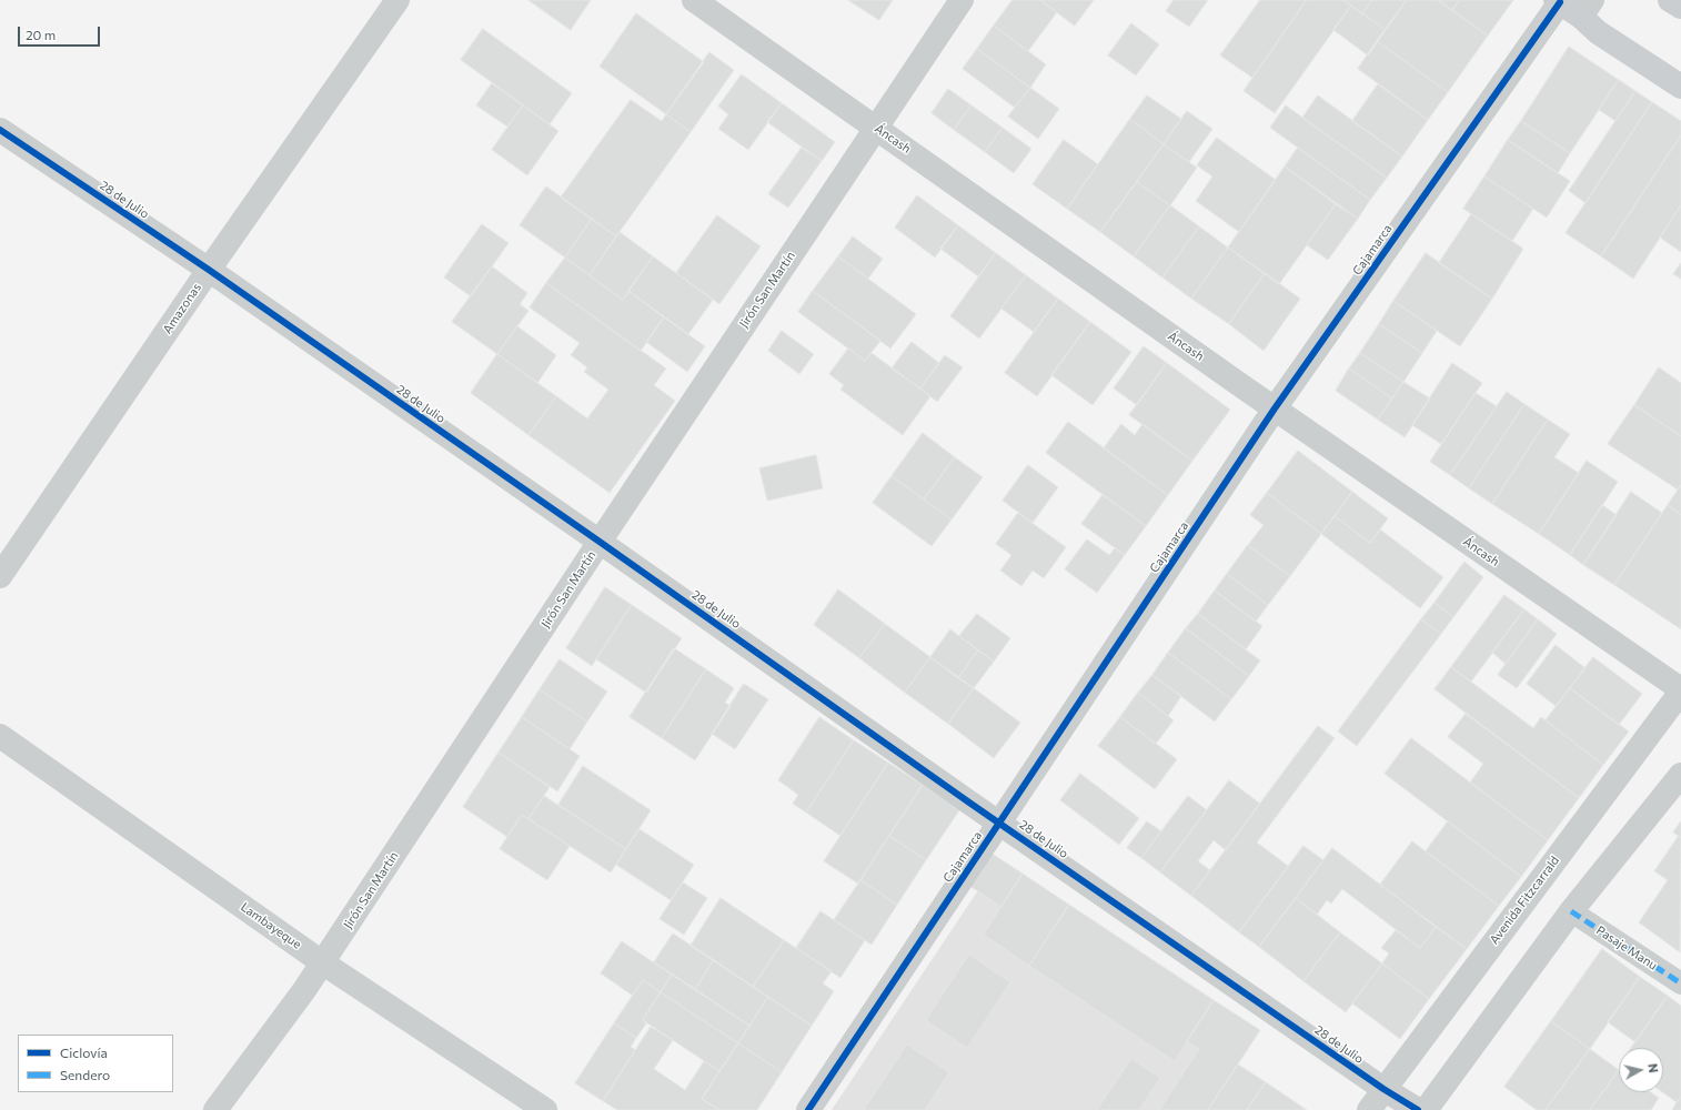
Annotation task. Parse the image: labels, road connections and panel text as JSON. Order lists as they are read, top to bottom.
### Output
{
  "streets": {
    "street": [
      "Áncash",
      "28 de Julio",
      "Cajamarca",
      "Jirón San Martín",
      "Amazonas",
      "Avenida Fitzcarrald",
      "Lambayeque",
      "Pasaje Manu"
    ]
  },
  "crossings": [
    ["Áncash", "Cajamarca"],
    ["Áncash", "Jirón San Martín"],
    ["Áncash", "Avenida Fitzcarrald"],
    ["28 de Julio", "Cajamarca"],
    ["28 de Julio", "Jirón San Martín"],
    ["28 de Julio", "Amazonas"],
    ["28 de Julio", "Avenida Fitzcarrald"],
    ["Jirón San Martín", "Lambayeque"]
  ],
  "legend": ["Ciclovía", "Sendero"],
  "scale_bar": "20 m",
  "north": "right"
}
